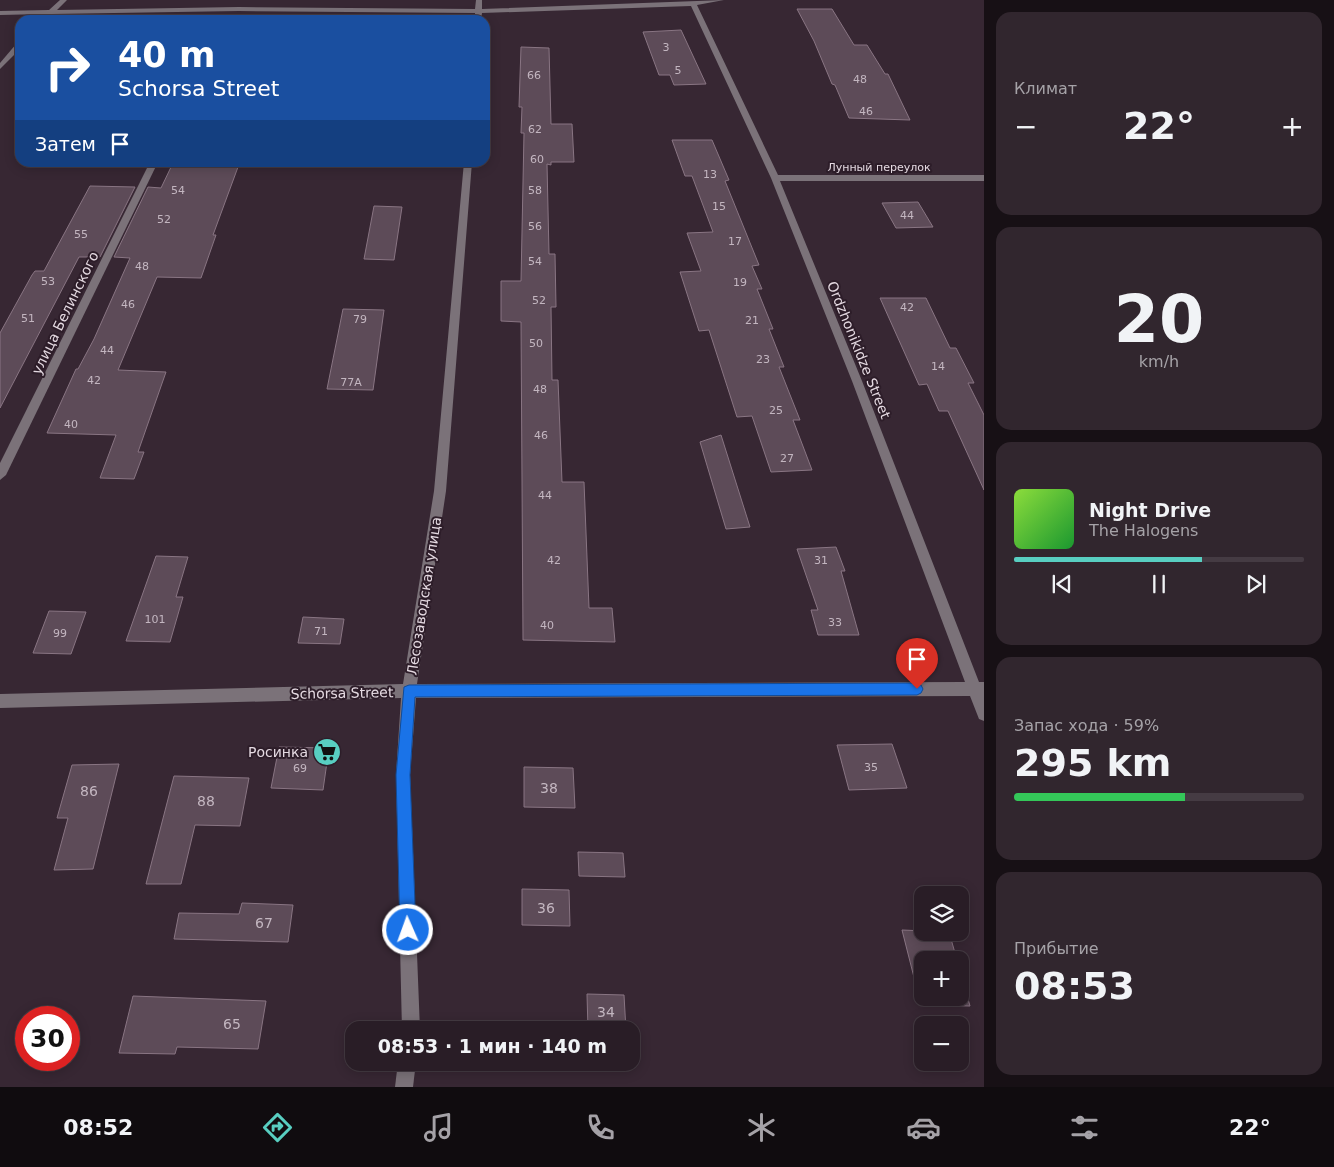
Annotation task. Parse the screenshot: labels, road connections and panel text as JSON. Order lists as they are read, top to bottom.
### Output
{
  "streets": {
    "street": [
      "Лунный переулок",
      "улица Белинского",
      "Ordzhonikidze Street",
      "Лесозаводская улица",
      "Schorsa Street"
    ]
  },
  "crossings": [
    ["Лунный переулок", "Ordzhonikidze Street"],
    ["Ordzhonikidze Street", "Schorsa Street"],
    ["Лесозаводская улица", "Schorsa Street"]
  ],
  "places": {
    "supermarket": ["Росинка"]
  },
  "house_numbers": [
    "3",
    "5",
    "66",
    "48",
    "46",
    "62",
    "60",
    "13",
    "54",
    "58",
    "15",
    "44",
    "52",
    "56",
    "55",
    "17",
    "54",
    "48",
    "53",
    "19",
    "52",
    "46",
    "42",
    "51",
    "79",
    "21",
    "50",
    "44",
    "23",
    "14",
    "42",
    "77А",
    "48",
    "25",
    "40",
    "46",
    "27",
    "44",
    "42",
    "31",
    "101",
    "33",
    "40",
    "71",
    "99",
    "35",
    "69",
    "38",
    "86",
    "88",
    "36",
    "67",
    "34",
    "65"
  ],
  "page": {
    "tile": [
      "Климат",
      ["20", "km/h"],
      ["Запас хода · 59%", "295 km"],
      ["Прибытие", "08:53"]
    ],
    "turn": ["40 m", "Schorsa Street"],
    "heat": ["−", "22°", "+"],
    "then": "Затем",
    "song": ["Night Drive", "The Halogens"],
    "map_buttons": ["+", "−"],
    "limit": "30",
    "trip": "08:53 · 1 мин · 140 m",
    "tabs": ["08:52", "22°"]
  }
}
